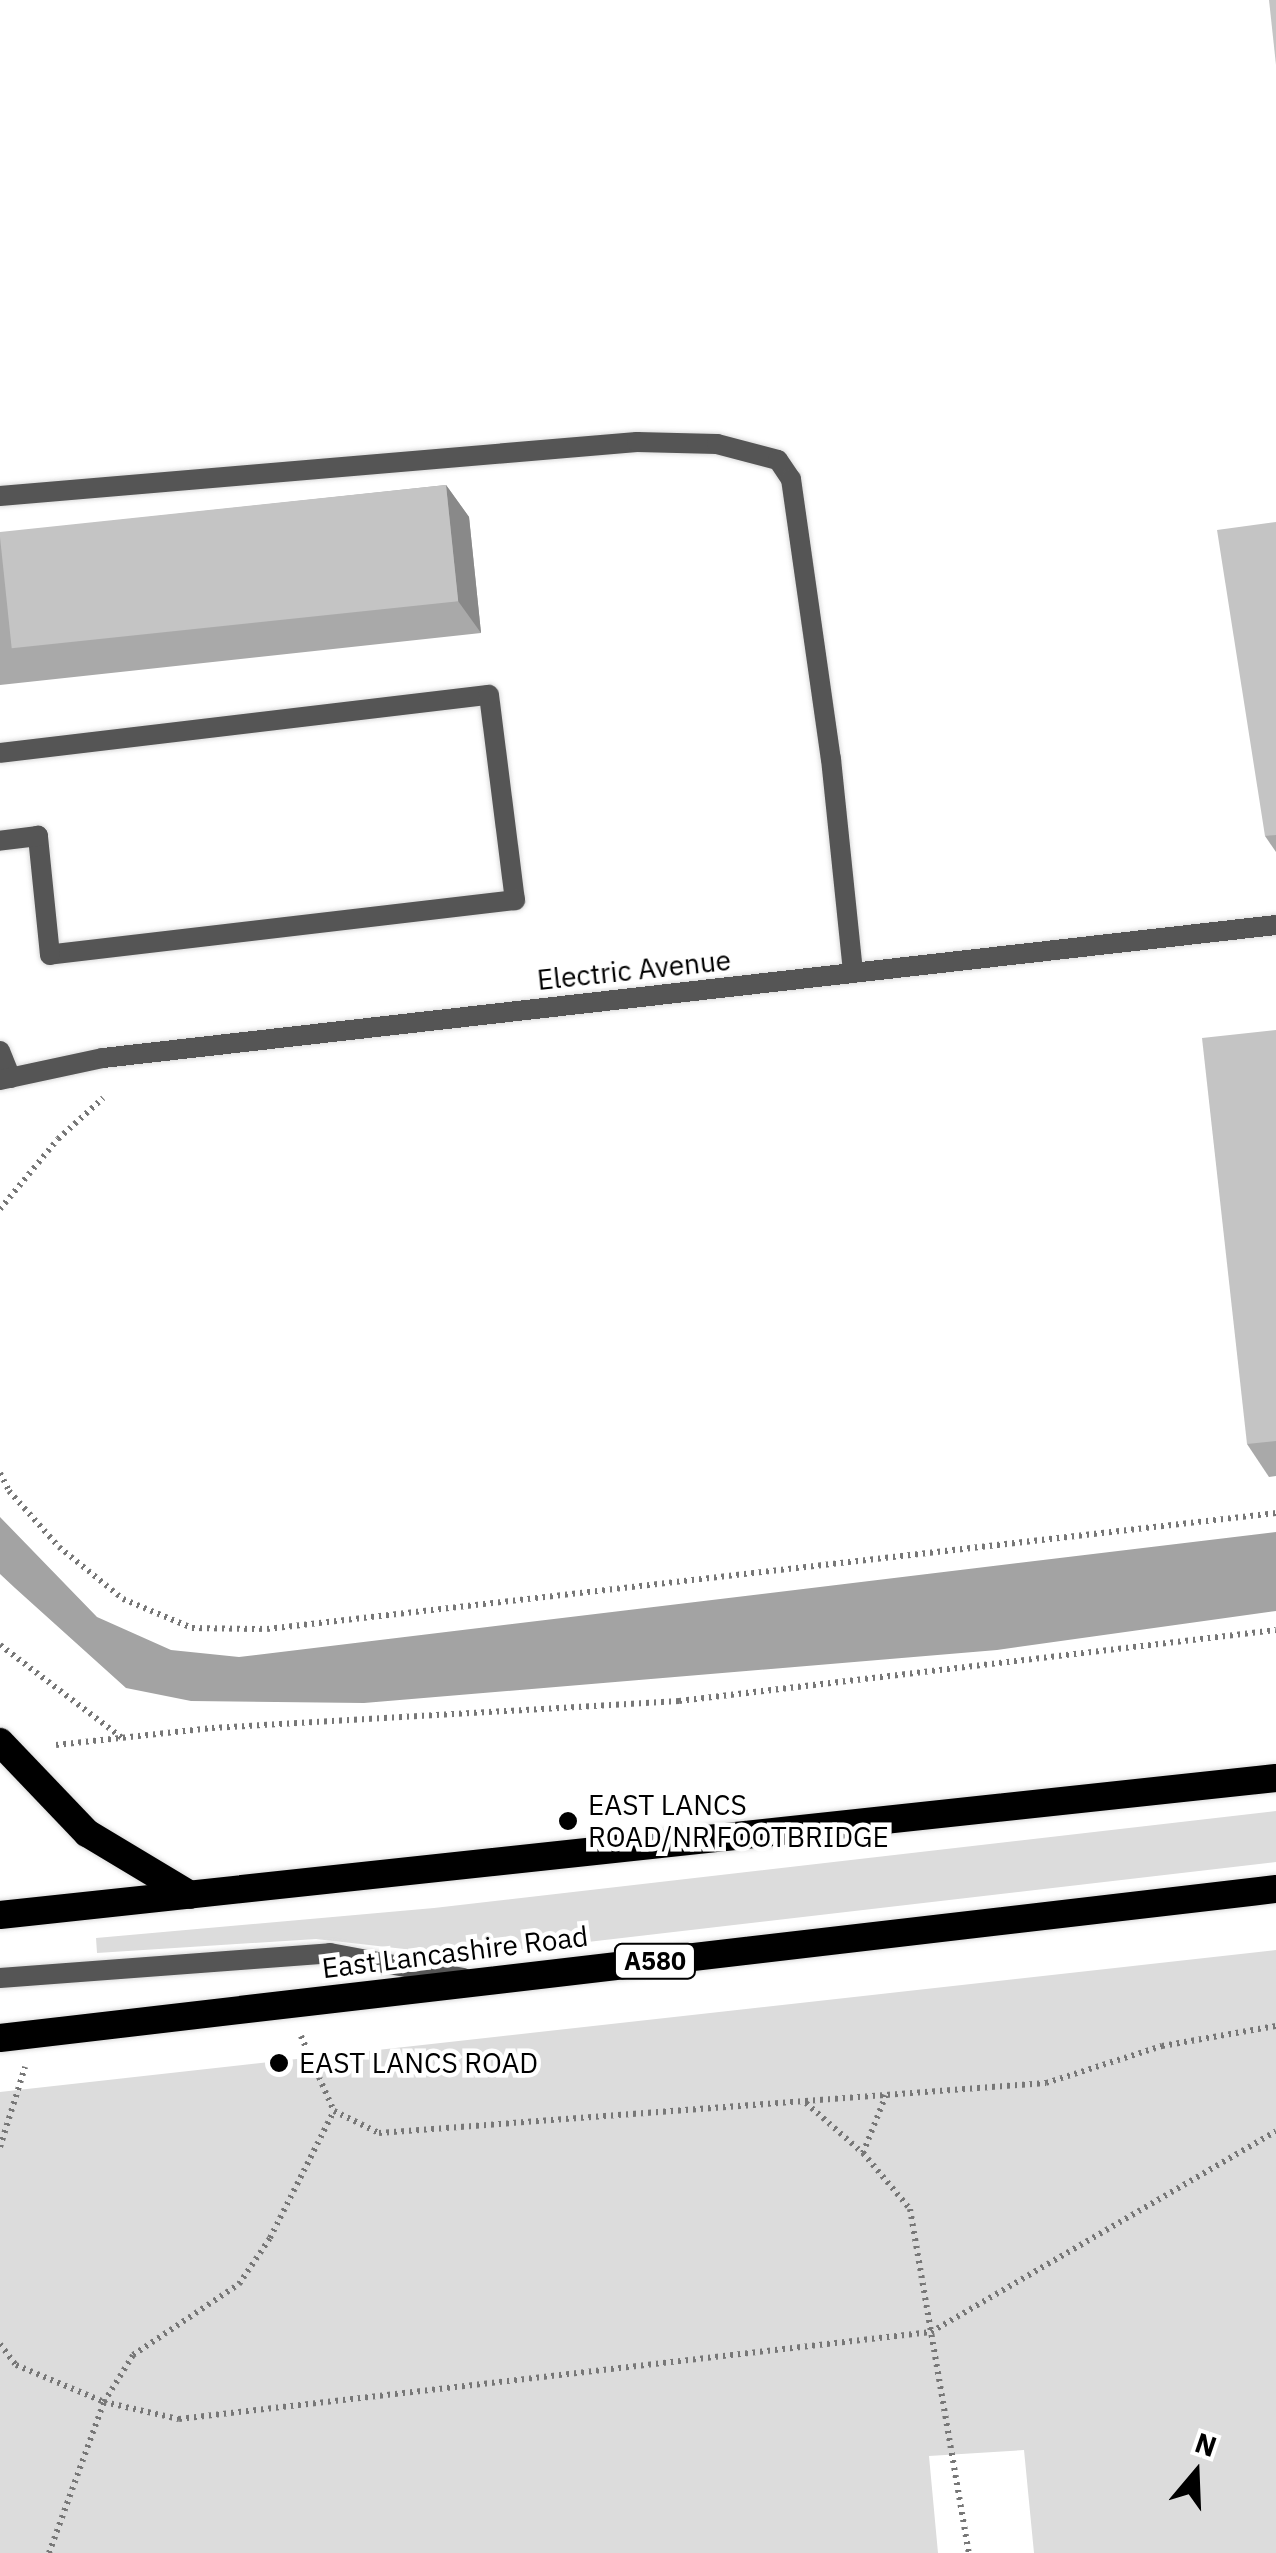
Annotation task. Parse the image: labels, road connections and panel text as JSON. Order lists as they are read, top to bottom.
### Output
{
  "streets": {
    "highway": ["East Lancashire Road", "A580"],
    "street": ["Electric Avenue"]
  },
  "places": ["EAST LANCS ROAD/NR FOOTBRIDGE", "EAST LANCS ROAD"],
  "north": "top"
}
